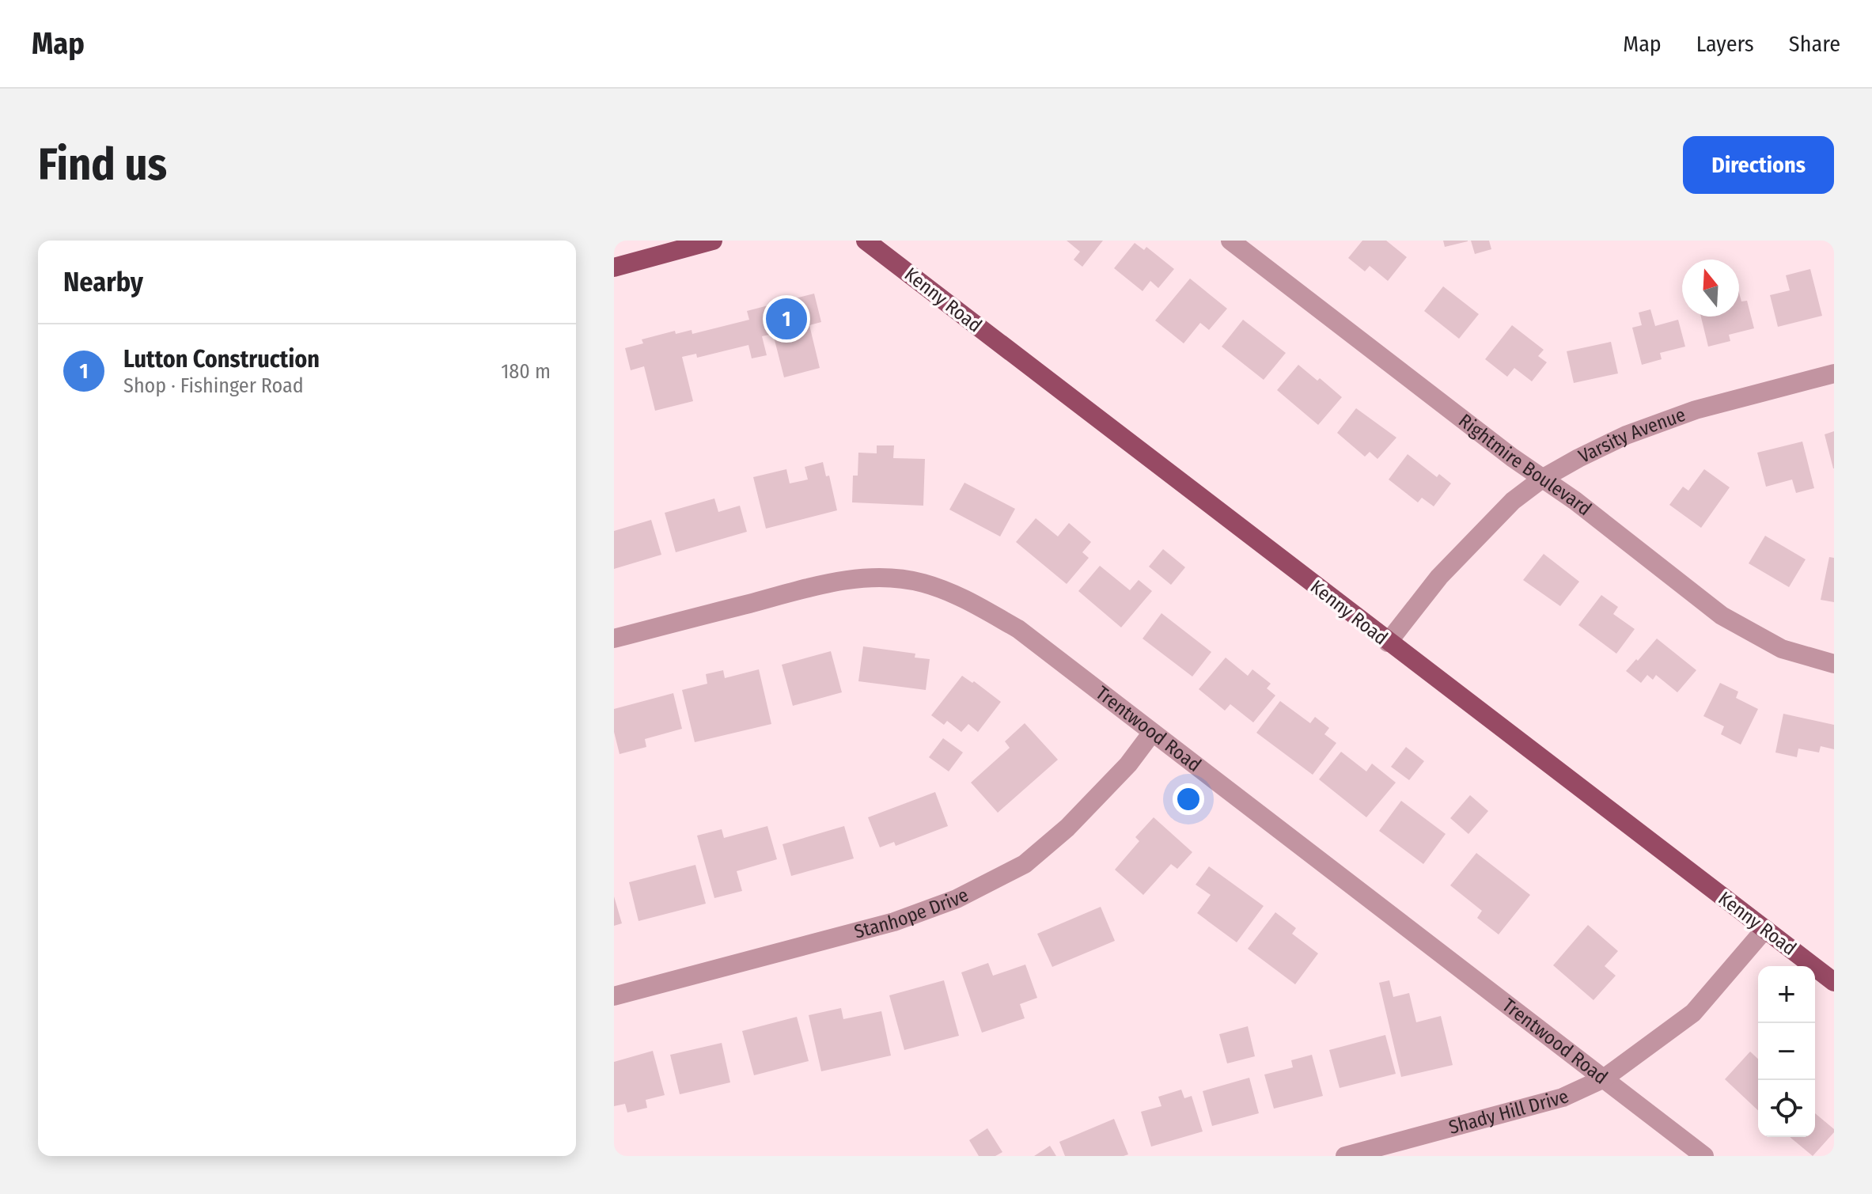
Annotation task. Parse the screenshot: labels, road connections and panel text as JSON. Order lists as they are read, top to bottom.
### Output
{
  "streets": {
    "main road": ["Kenny Road"],
    "street": [
      "Varsity Avenue",
      "Rightmire Boulevard",
      "Trentwood Road",
      "Stanhope Drive",
      "Shady Hill Drive"
    ]
  },
  "crossings": [
    ["Kenny Road", "Varsity Avenue"],
    ["Kenny Road", "Shady Hill Drive"],
    ["Varsity Avenue", "Rightmire Boulevard"],
    ["Trentwood Road", "Stanhope Drive"],
    ["Trentwood Road", "Shady Hill Drive"]
  ],
  "north": "top",
  "page": {
    "header": "Map",
    "nav": ["Map", "Layers", "Share"],
    "buttons": "Directions",
    "title": "Find us",
    "heading": "Nearby",
    "pins": "1",
    "list": [
      {
        "mark": "1",
        "name": "Lutton Construction",
        "note": "Shop · Fishinger Road",
        "value": "180 m"
      }
    ],
    "map_buttons": ["+", "−"]
  }
}
